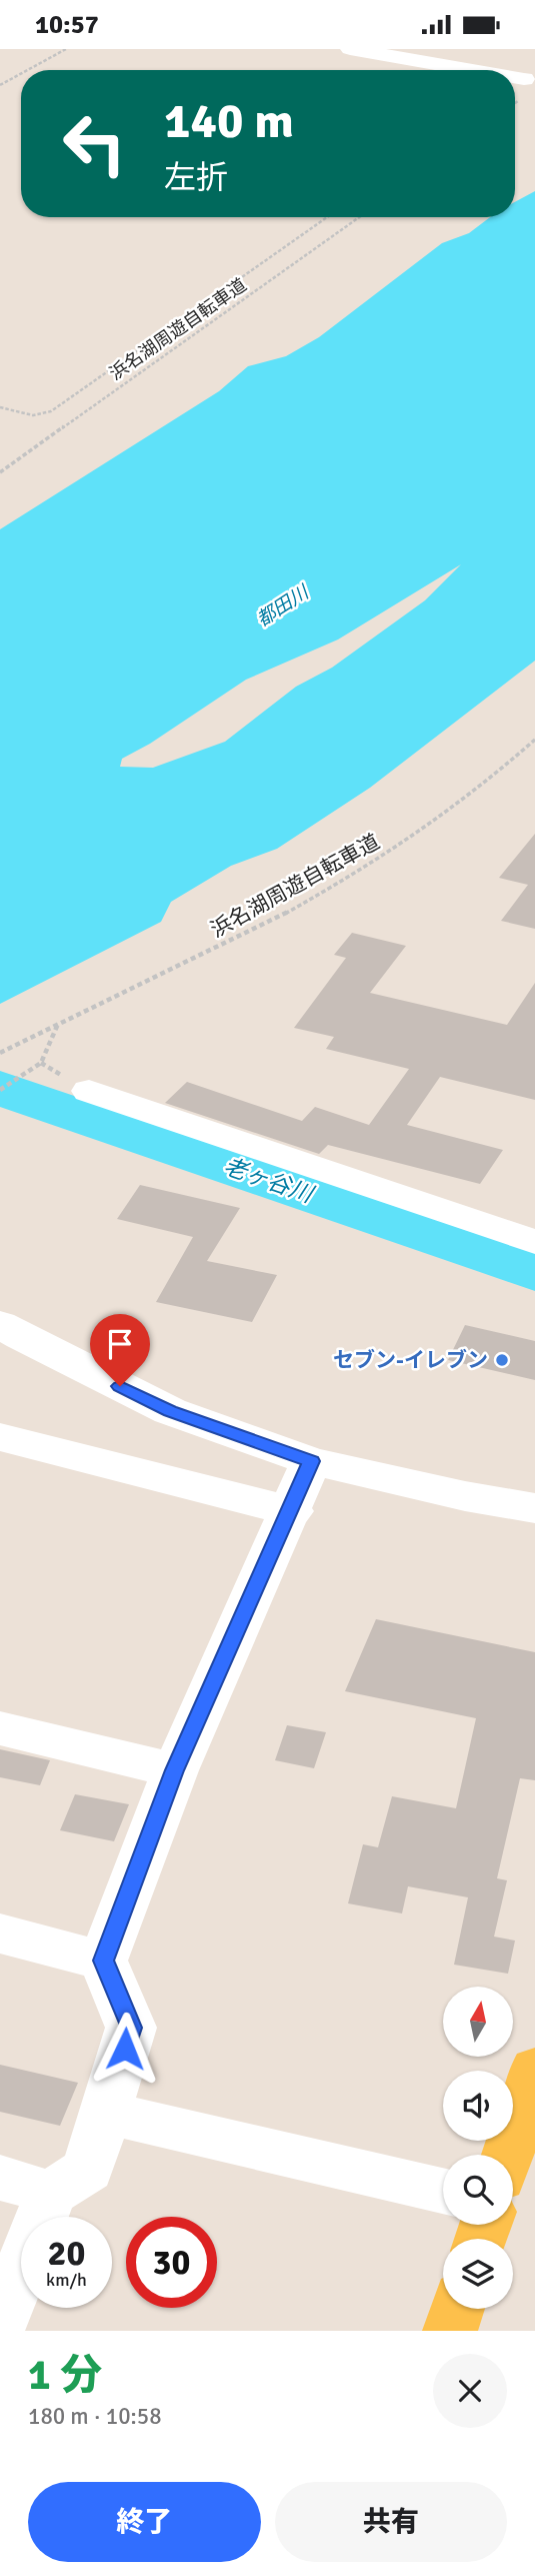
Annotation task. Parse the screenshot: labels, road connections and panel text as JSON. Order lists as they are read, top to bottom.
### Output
{
  "streets": {
    "path": ["浜名湖周遊自転車道"]
  },
  "water": ["都田川", "老ヶ谷川"],
  "places": ["セブン-イレブン"],
  "north": "top",
  "page": {
    "status": "10:57",
    "turn": ["140 m", "左折"],
    "speed": "20 km/h",
    "limit": "30",
    "heading": ["1 分", "180 m · 10:58"],
    "buttons": ["終了", "共有"]
  }
}
